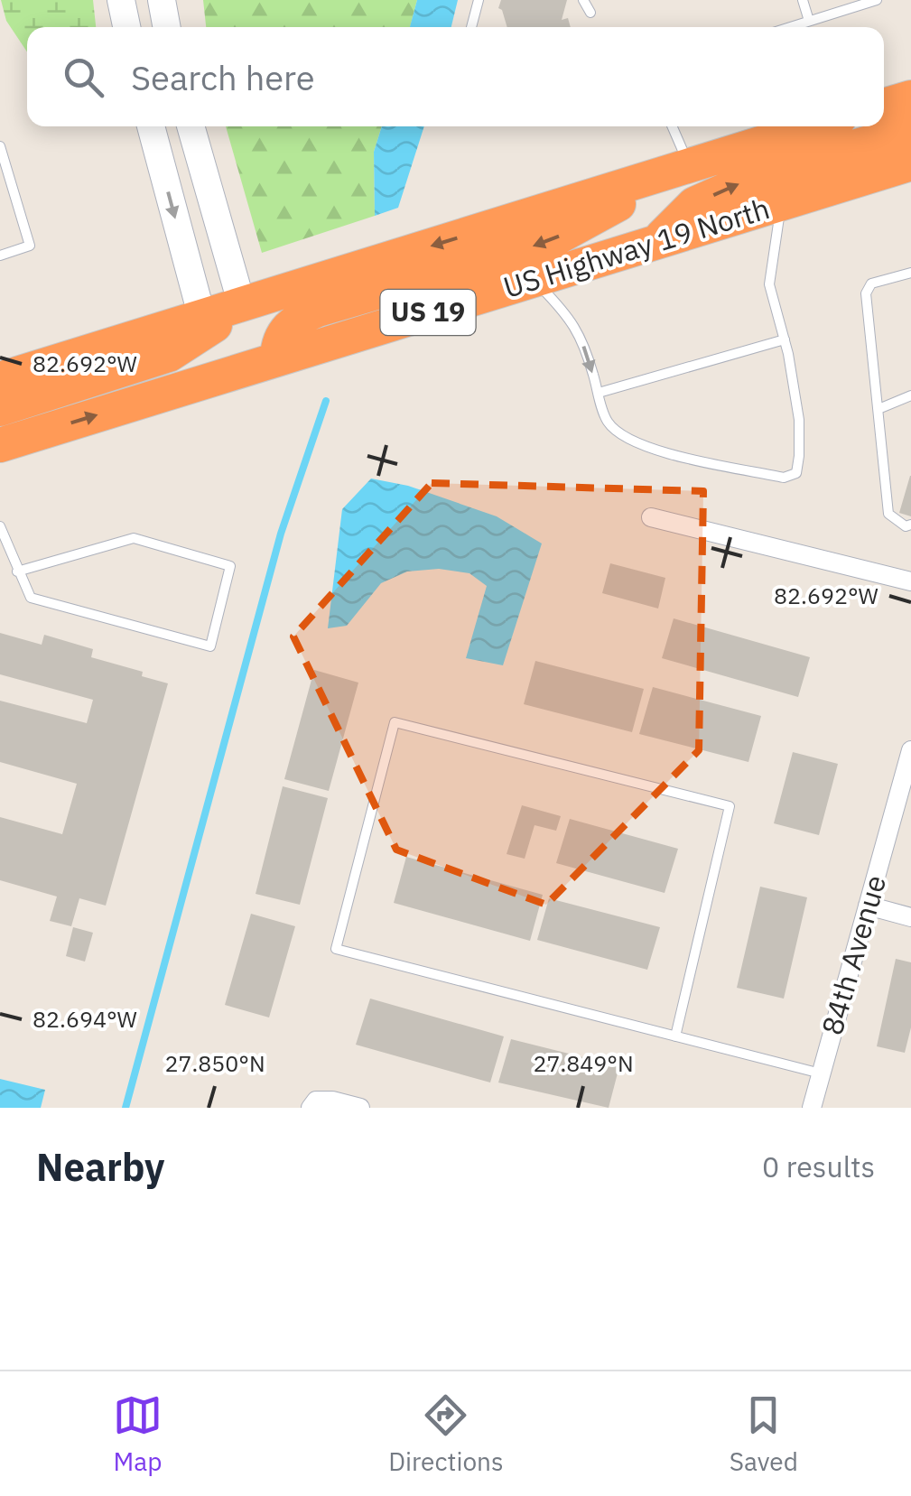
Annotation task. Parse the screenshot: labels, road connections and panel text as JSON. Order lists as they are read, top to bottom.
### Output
{
  "streets": {
    "highway": ["US Highway 19 North", "US 19"],
    "street": ["84th Avenue"]
  },
  "page": {
    "search": "Search here",
    "heading": ["Nearby", "0 results"],
    "nav": ["Map", "Directions", "Saved"]
  },
  "coordinates": [
    "82.692°W",
    "82.694°W",
    "27.850°N",
    "27.849°N"
  ]
}
